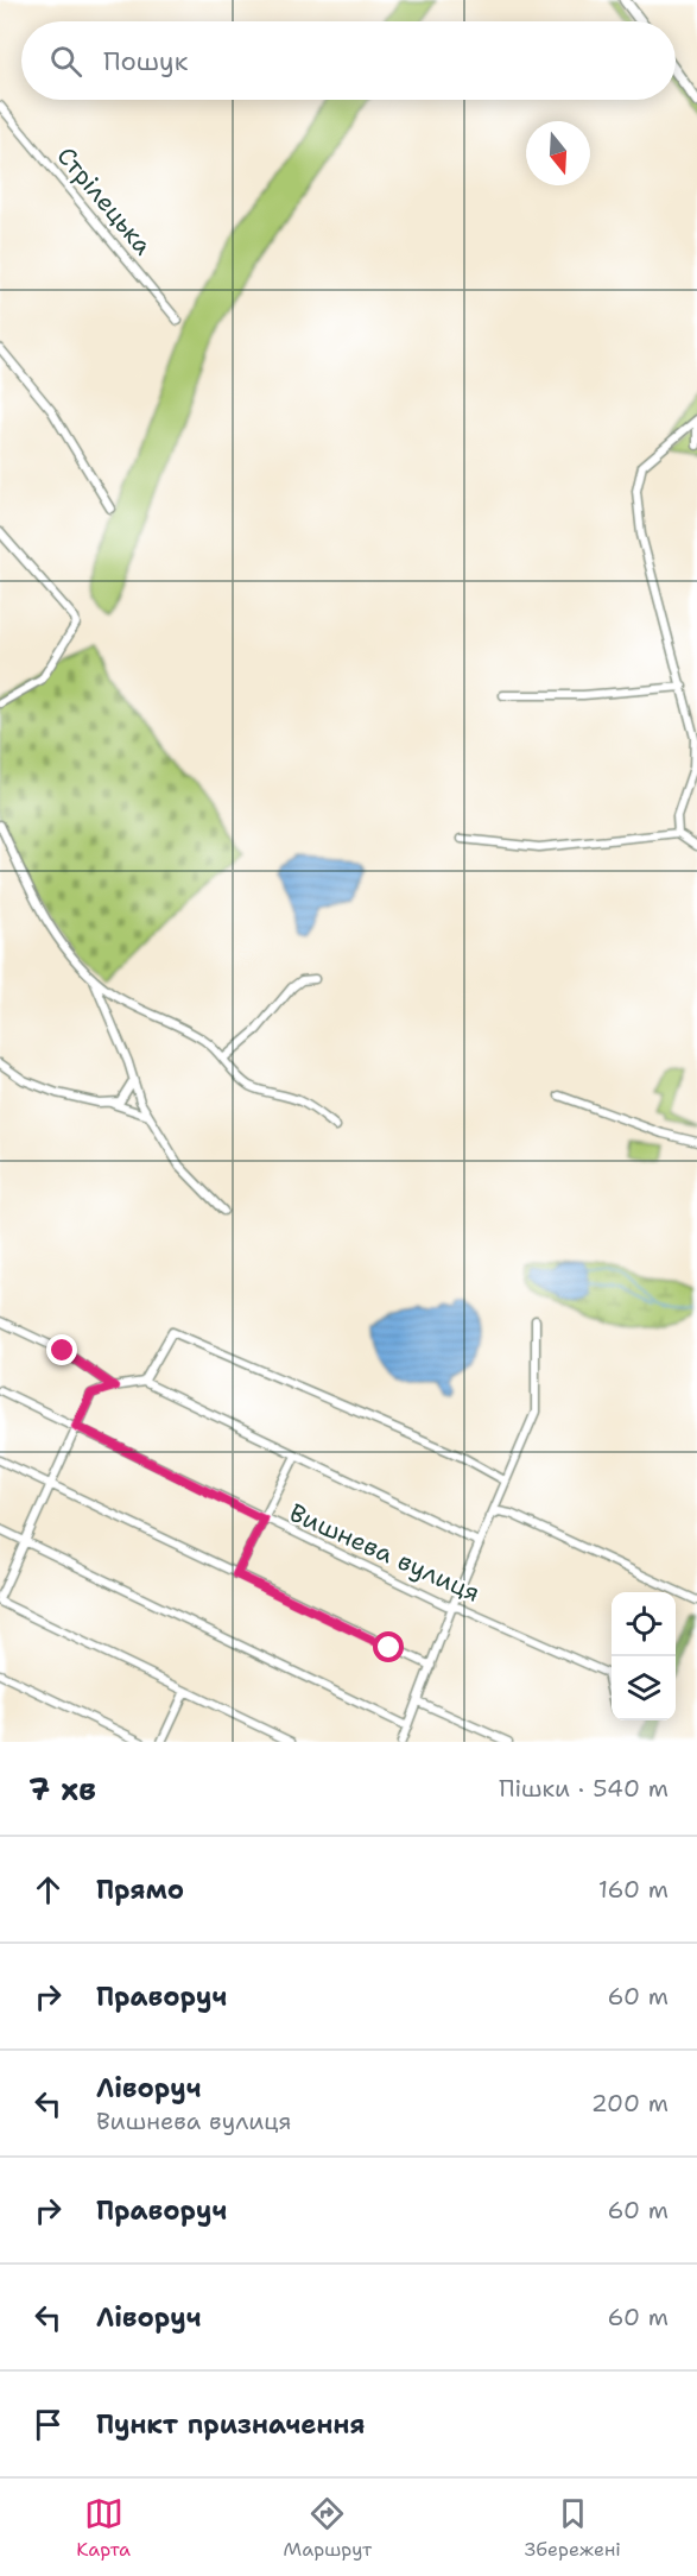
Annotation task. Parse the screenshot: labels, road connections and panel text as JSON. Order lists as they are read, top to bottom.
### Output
{
  "streets": {
    "street": ["Стрілецька", "Вишнева вулиця"]
  },
  "north": "bottom",
  "page": {
    "search": "Пошук",
    "heading": ["7 хв", "Пішки · 540 m"],
    "list": [
      ["Прямо", "160 m"],
      ["Праворуч", "60 m"],
      ["Ліворуч", "Вишнева вулиця", "200 m"],
      ["Праворуч", "60 m"],
      ["Ліворуч", "60 m"],
      "Пункт призначення"
    ],
    "nav": ["Карта", "Маршрут", "Збережені"]
  }
}
